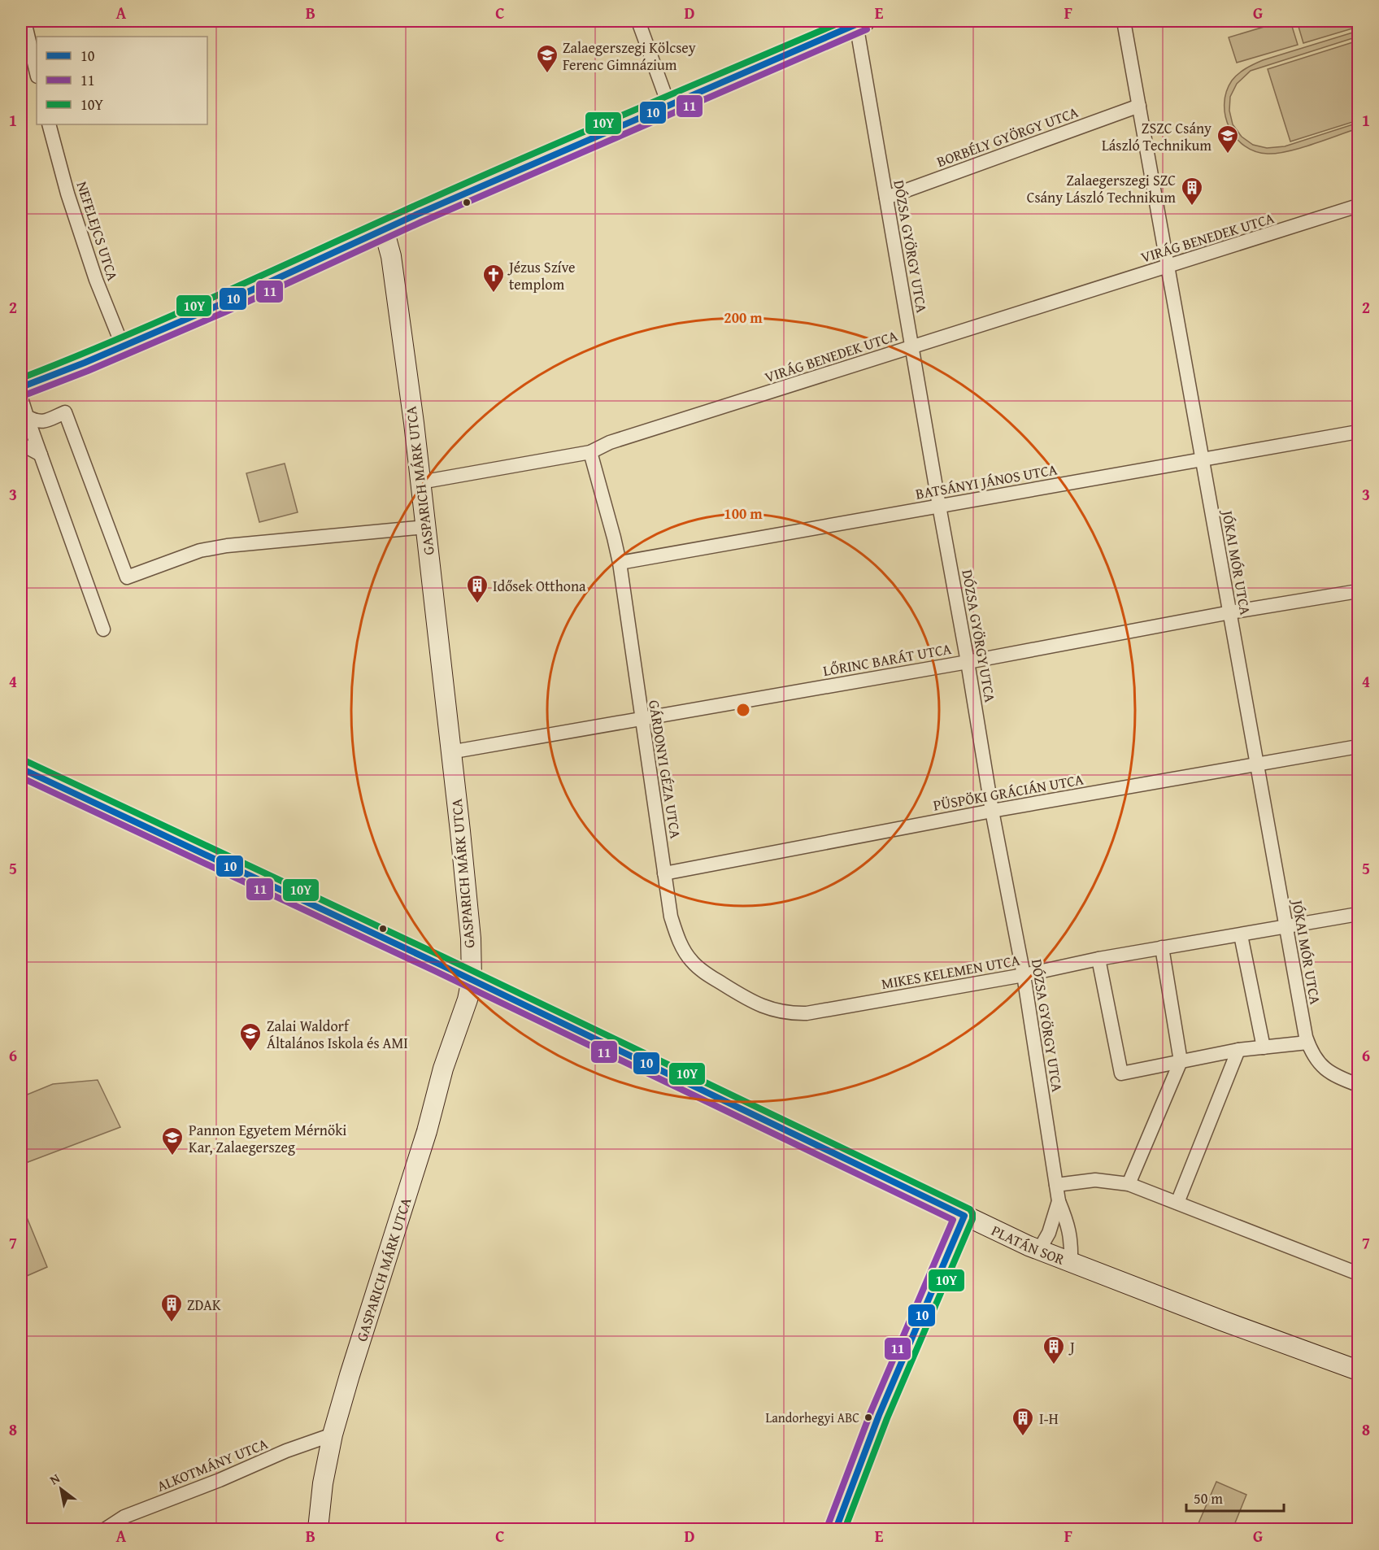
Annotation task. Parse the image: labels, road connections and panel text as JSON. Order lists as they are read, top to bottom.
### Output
{
  "streets": {
    "street": [
      "BORBÉLY GYÖRGY UTCA",
      "NEFELEJCS UTCA",
      "VIRÁG BENEDEK UTCA",
      "DÓZSA GYÖRGY UTCA",
      "GASPARICH MÁRK UTCA",
      "BATSÁNYI JÁNOS UTCA",
      "JÓKAI MÓR UTCA",
      "LŐRINC BARÁT UTCA",
      "GÁRDONYI GÉZA UTCA",
      "PÜSPÖKI GRÁCIÁN UTCA",
      "MIKES KELEMEN UTCA",
      "PLATÁN SOR",
      "ALKOTMÁNY UTCA"
    ]
  },
  "crossings": [
    ["BORBÉLY GYÖRGY UTCA", "DÓZSA GYÖRGY UTCA"],
    ["BORBÉLY GYÖRGY UTCA", "JÓKAI MÓR UTCA"],
    ["VIRÁG BENEDEK UTCA", "DÓZSA GYÖRGY UTCA"],
    ["VIRÁG BENEDEK UTCA", "GASPARICH MÁRK UTCA"],
    ["VIRÁG BENEDEK UTCA", "JÓKAI MÓR UTCA"],
    ["VIRÁG BENEDEK UTCA", "GÁRDONYI GÉZA UTCA"],
    ["DÓZSA GYÖRGY UTCA", "BATSÁNYI JÁNOS UTCA"],
    ["DÓZSA GYÖRGY UTCA", "LŐRINC BARÁT UTCA"],
    ["DÓZSA GYÖRGY UTCA", "PÜSPÖKI GRÁCIÁN UTCA"],
    ["DÓZSA GYÖRGY UTCA", "MIKES KELEMEN UTCA"],
    ["DÓZSA GYÖRGY UTCA", "PLATÁN SOR"],
    ["GASPARICH MÁRK UTCA", "LŐRINC BARÁT UTCA"],
    ["GASPARICH MÁRK UTCA", "PLATÁN SOR"],
    ["GASPARICH MÁRK UTCA", "ALKOTMÁNY UTCA"],
    ["BATSÁNYI JÁNOS UTCA", "JÓKAI MÓR UTCA"],
    ["BATSÁNYI JÁNOS UTCA", "GÁRDONYI GÉZA UTCA"],
    ["JÓKAI MÓR UTCA", "LŐRINC BARÁT UTCA"],
    ["JÓKAI MÓR UTCA", "PÜSPÖKI GRÁCIÁN UTCA"],
    ["JÓKAI MÓR UTCA", "MIKES KELEMEN UTCA"],
    ["LŐRINC BARÁT UTCA", "GÁRDONYI GÉZA UTCA"],
    ["GÁRDONYI GÉZA UTCA", "PÜSPÖKI GRÁCIÁN UTCA"],
    ["GÁRDONYI GÉZA UTCA", "MIKES KELEMEN UTCA"]
  ],
  "places": {
    "school or university": [
      "Zalaegerszegi Kölcsey Ferenc Gimnázium",
      "ZSZC Csány László Technikum",
      "Zalai Waldorf Általános Iskola és AMI",
      "Pannon Egyetem Mérnöki Kar, Zalaegerszeg"
    ],
    "building": [
      "Zalaegerszegi SZC Csány László Technikum",
      "Idősek Otthona",
      "ZDAK",
      "J",
      "I-H"
    ],
    "church": ["Jézus Szíve templom"],
    "other": ["Landorhegyi ABC"]
  },
  "lines": ["transit line 10", "transit line 10Y", "transit line 11"],
  "legend": ["10", "11", "10Y"],
  "scale_bar": "50 m",
  "north": "top left",
  "grid": {
    "columns": [
      "A",
      "B",
      "C",
      "D",
      "E",
      "F",
      "G"
    ],
    "rows": [
      "1",
      "2",
      "3",
      "4",
      "5",
      "6",
      "7",
      "8"
    ]
  },
  "rings": ["200 m", "100 m"]
}
